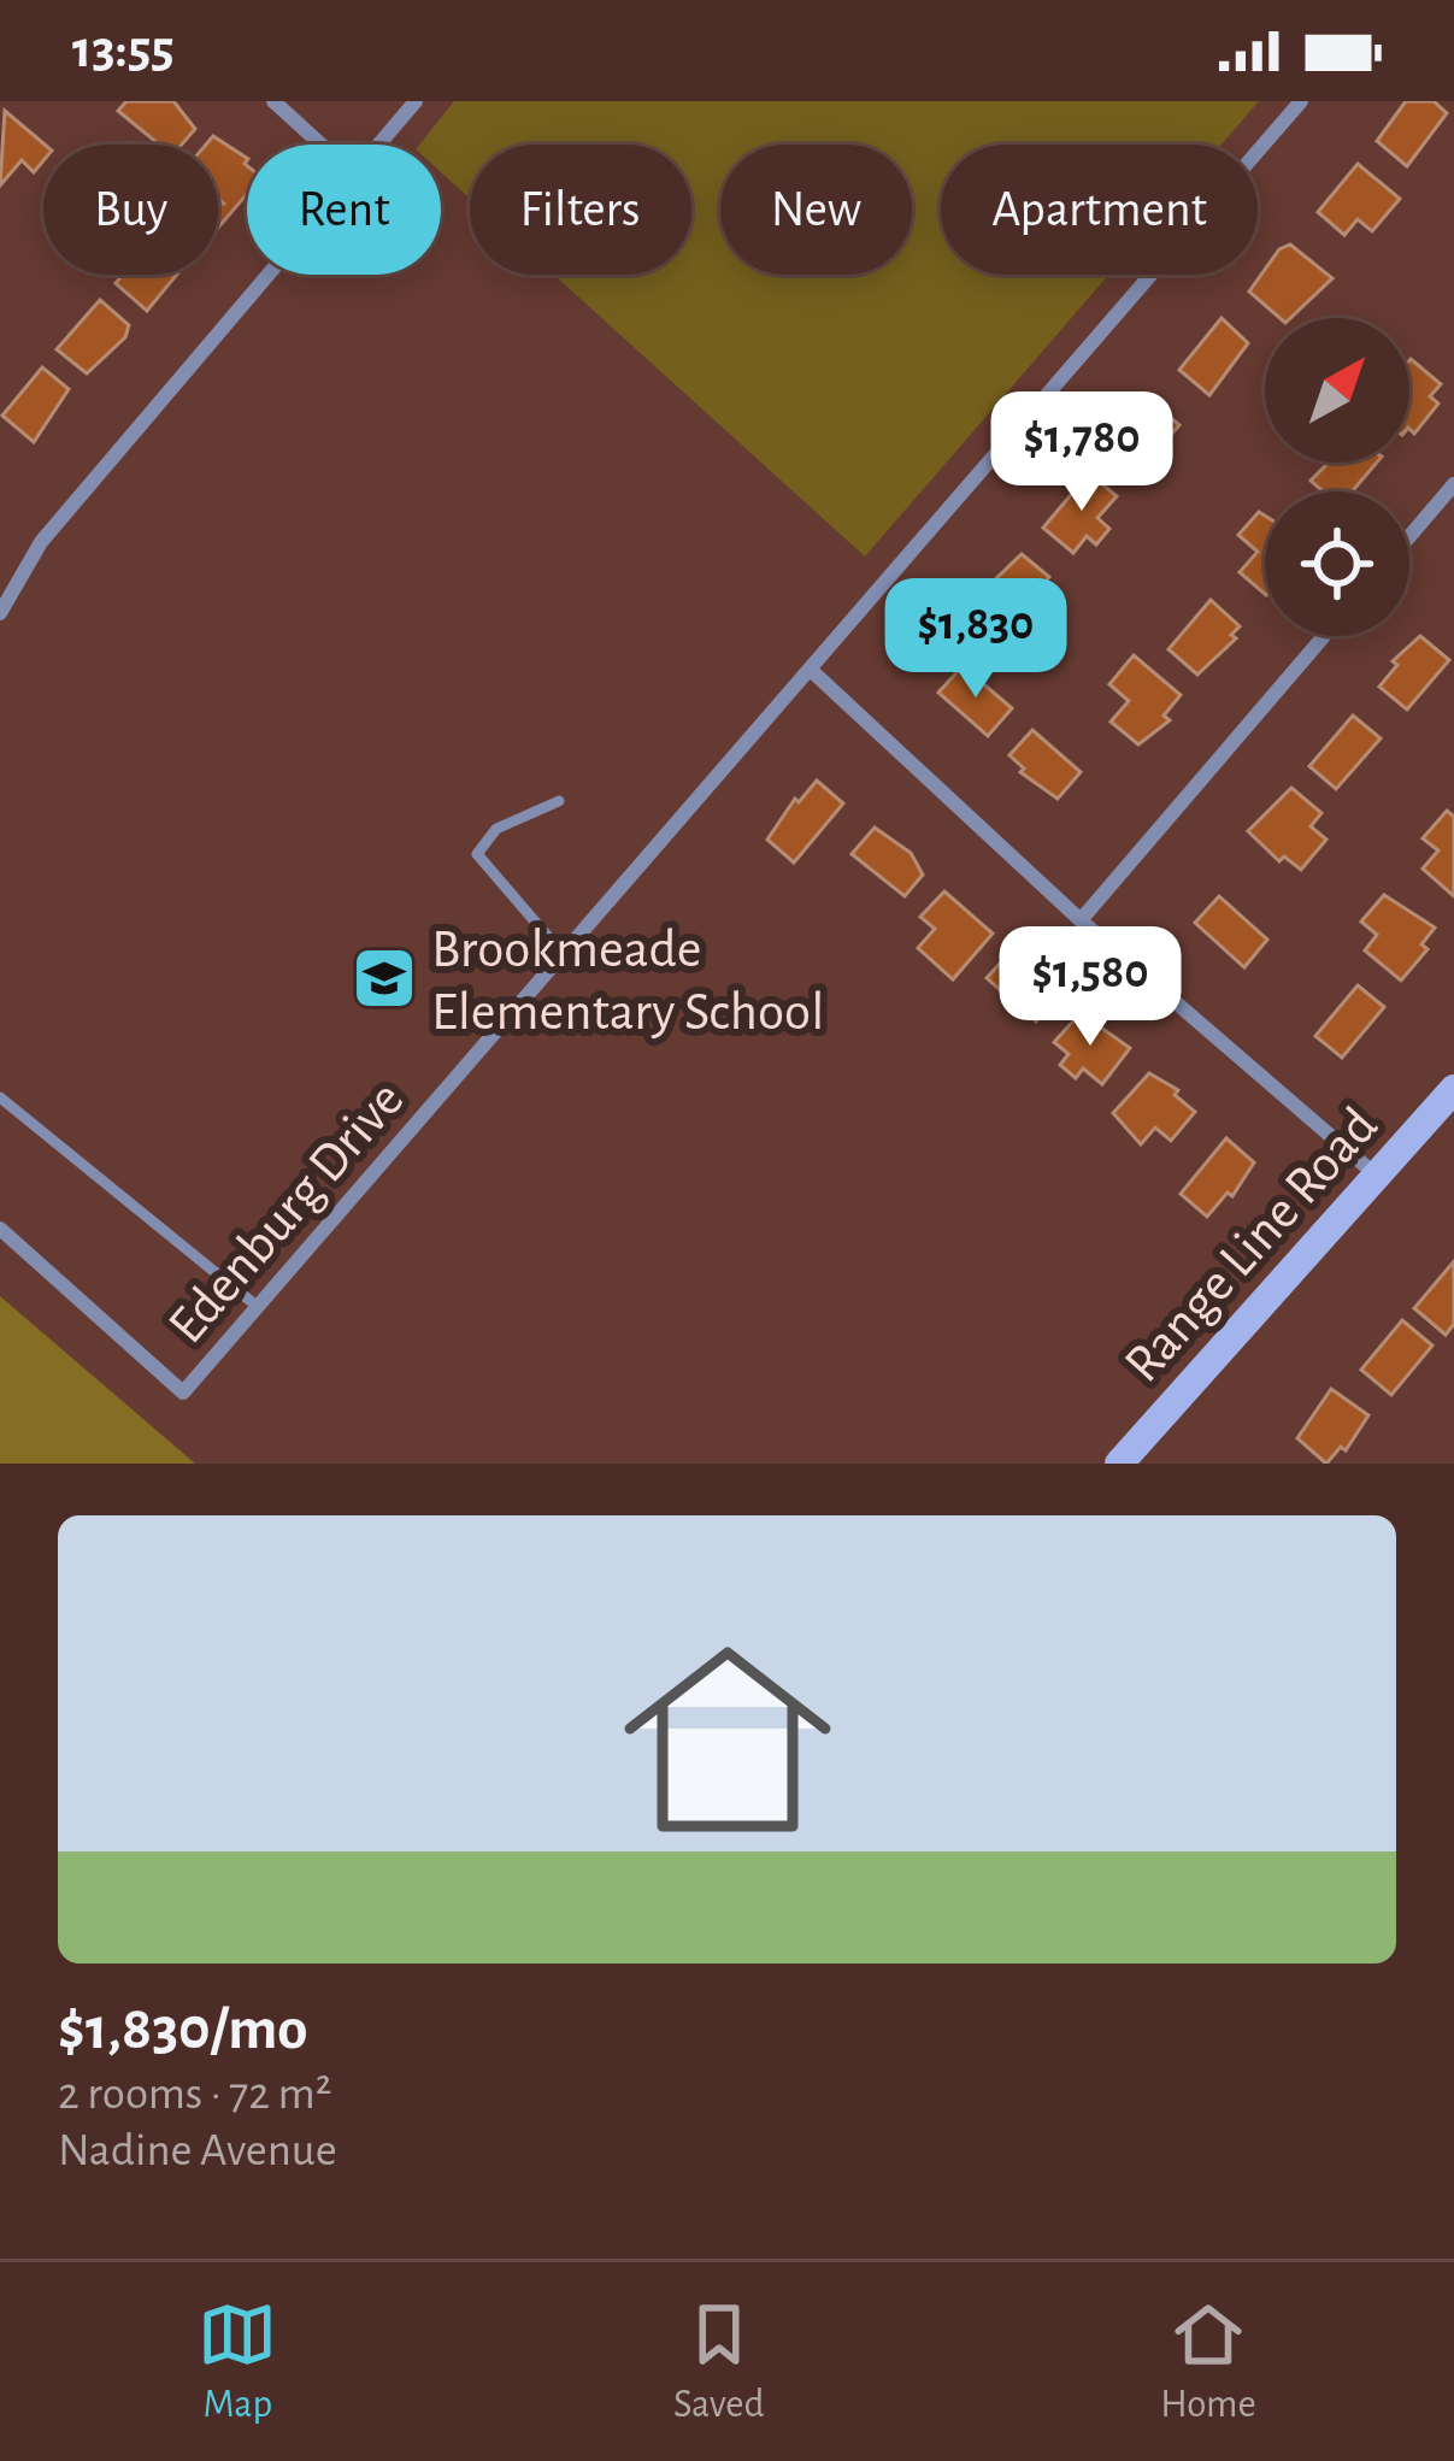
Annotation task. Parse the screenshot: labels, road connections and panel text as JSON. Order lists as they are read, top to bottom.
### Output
{
  "streets": {
    "main road": ["Range Line Road"],
    "street": ["Edenburg Drive"]
  },
  "places": {
    "school or university": ["Brookmeade Elementary School"]
  },
  "north": "top right",
  "page": {
    "status": "13:55",
    "chip": [
      "Buy",
      "Rent",
      "Filters",
      "New",
      "Apartment"
    ],
    "price": ["$1,780", "$1,830", "$1,580"],
    "list": [
      {
        "name": "$1,830/mo",
        "note": "2 rooms · 72 m² · Nadine Avenue"
      }
    ],
    "tabs": ["Map", "Saved", "Home"]
  }
}
